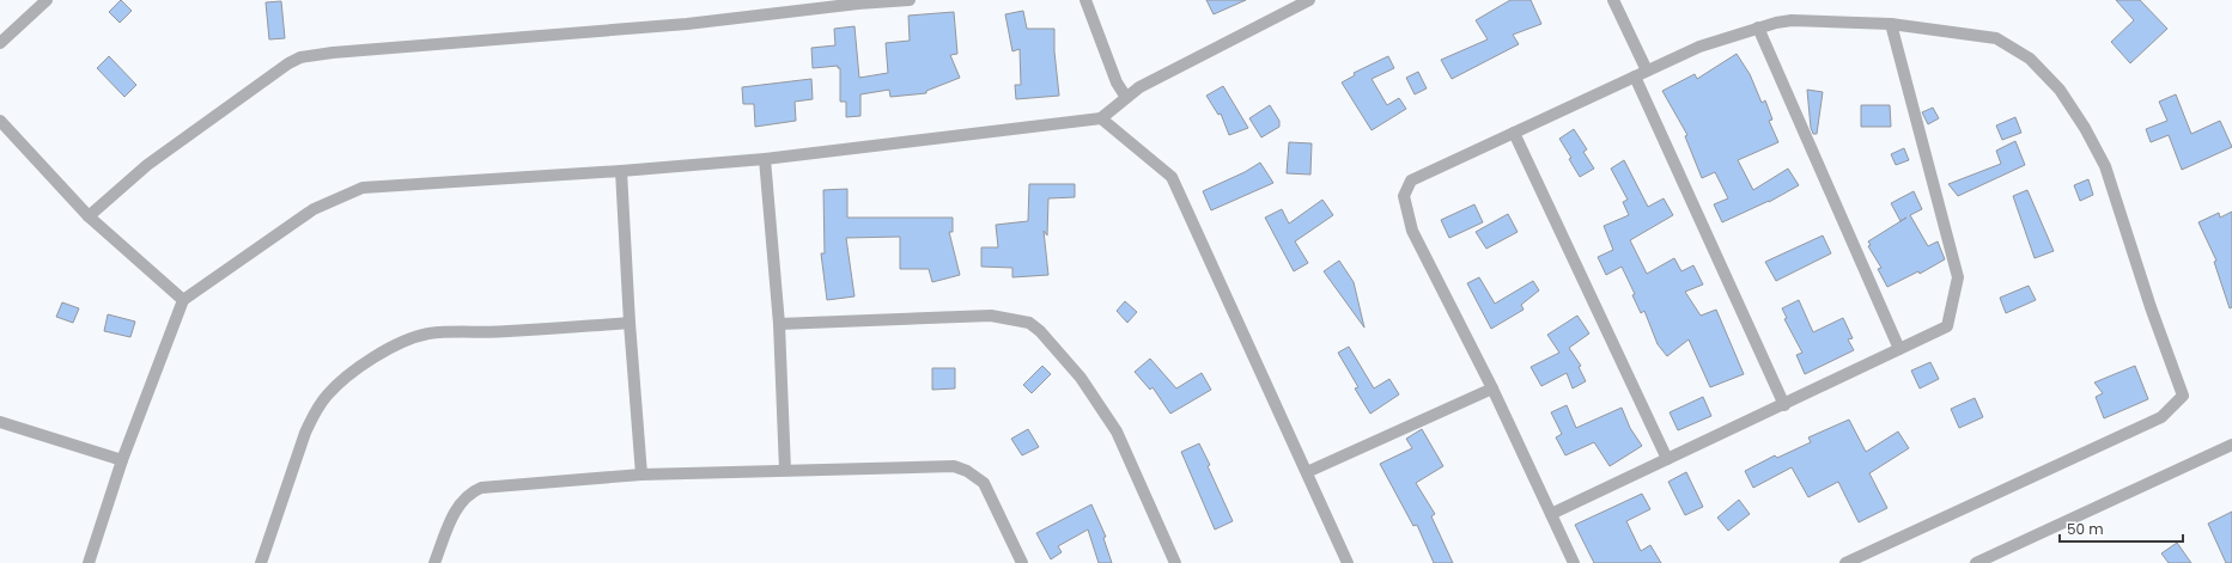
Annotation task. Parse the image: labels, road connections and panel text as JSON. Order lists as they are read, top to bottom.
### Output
{
  "scale_bar": "50 m"
}
